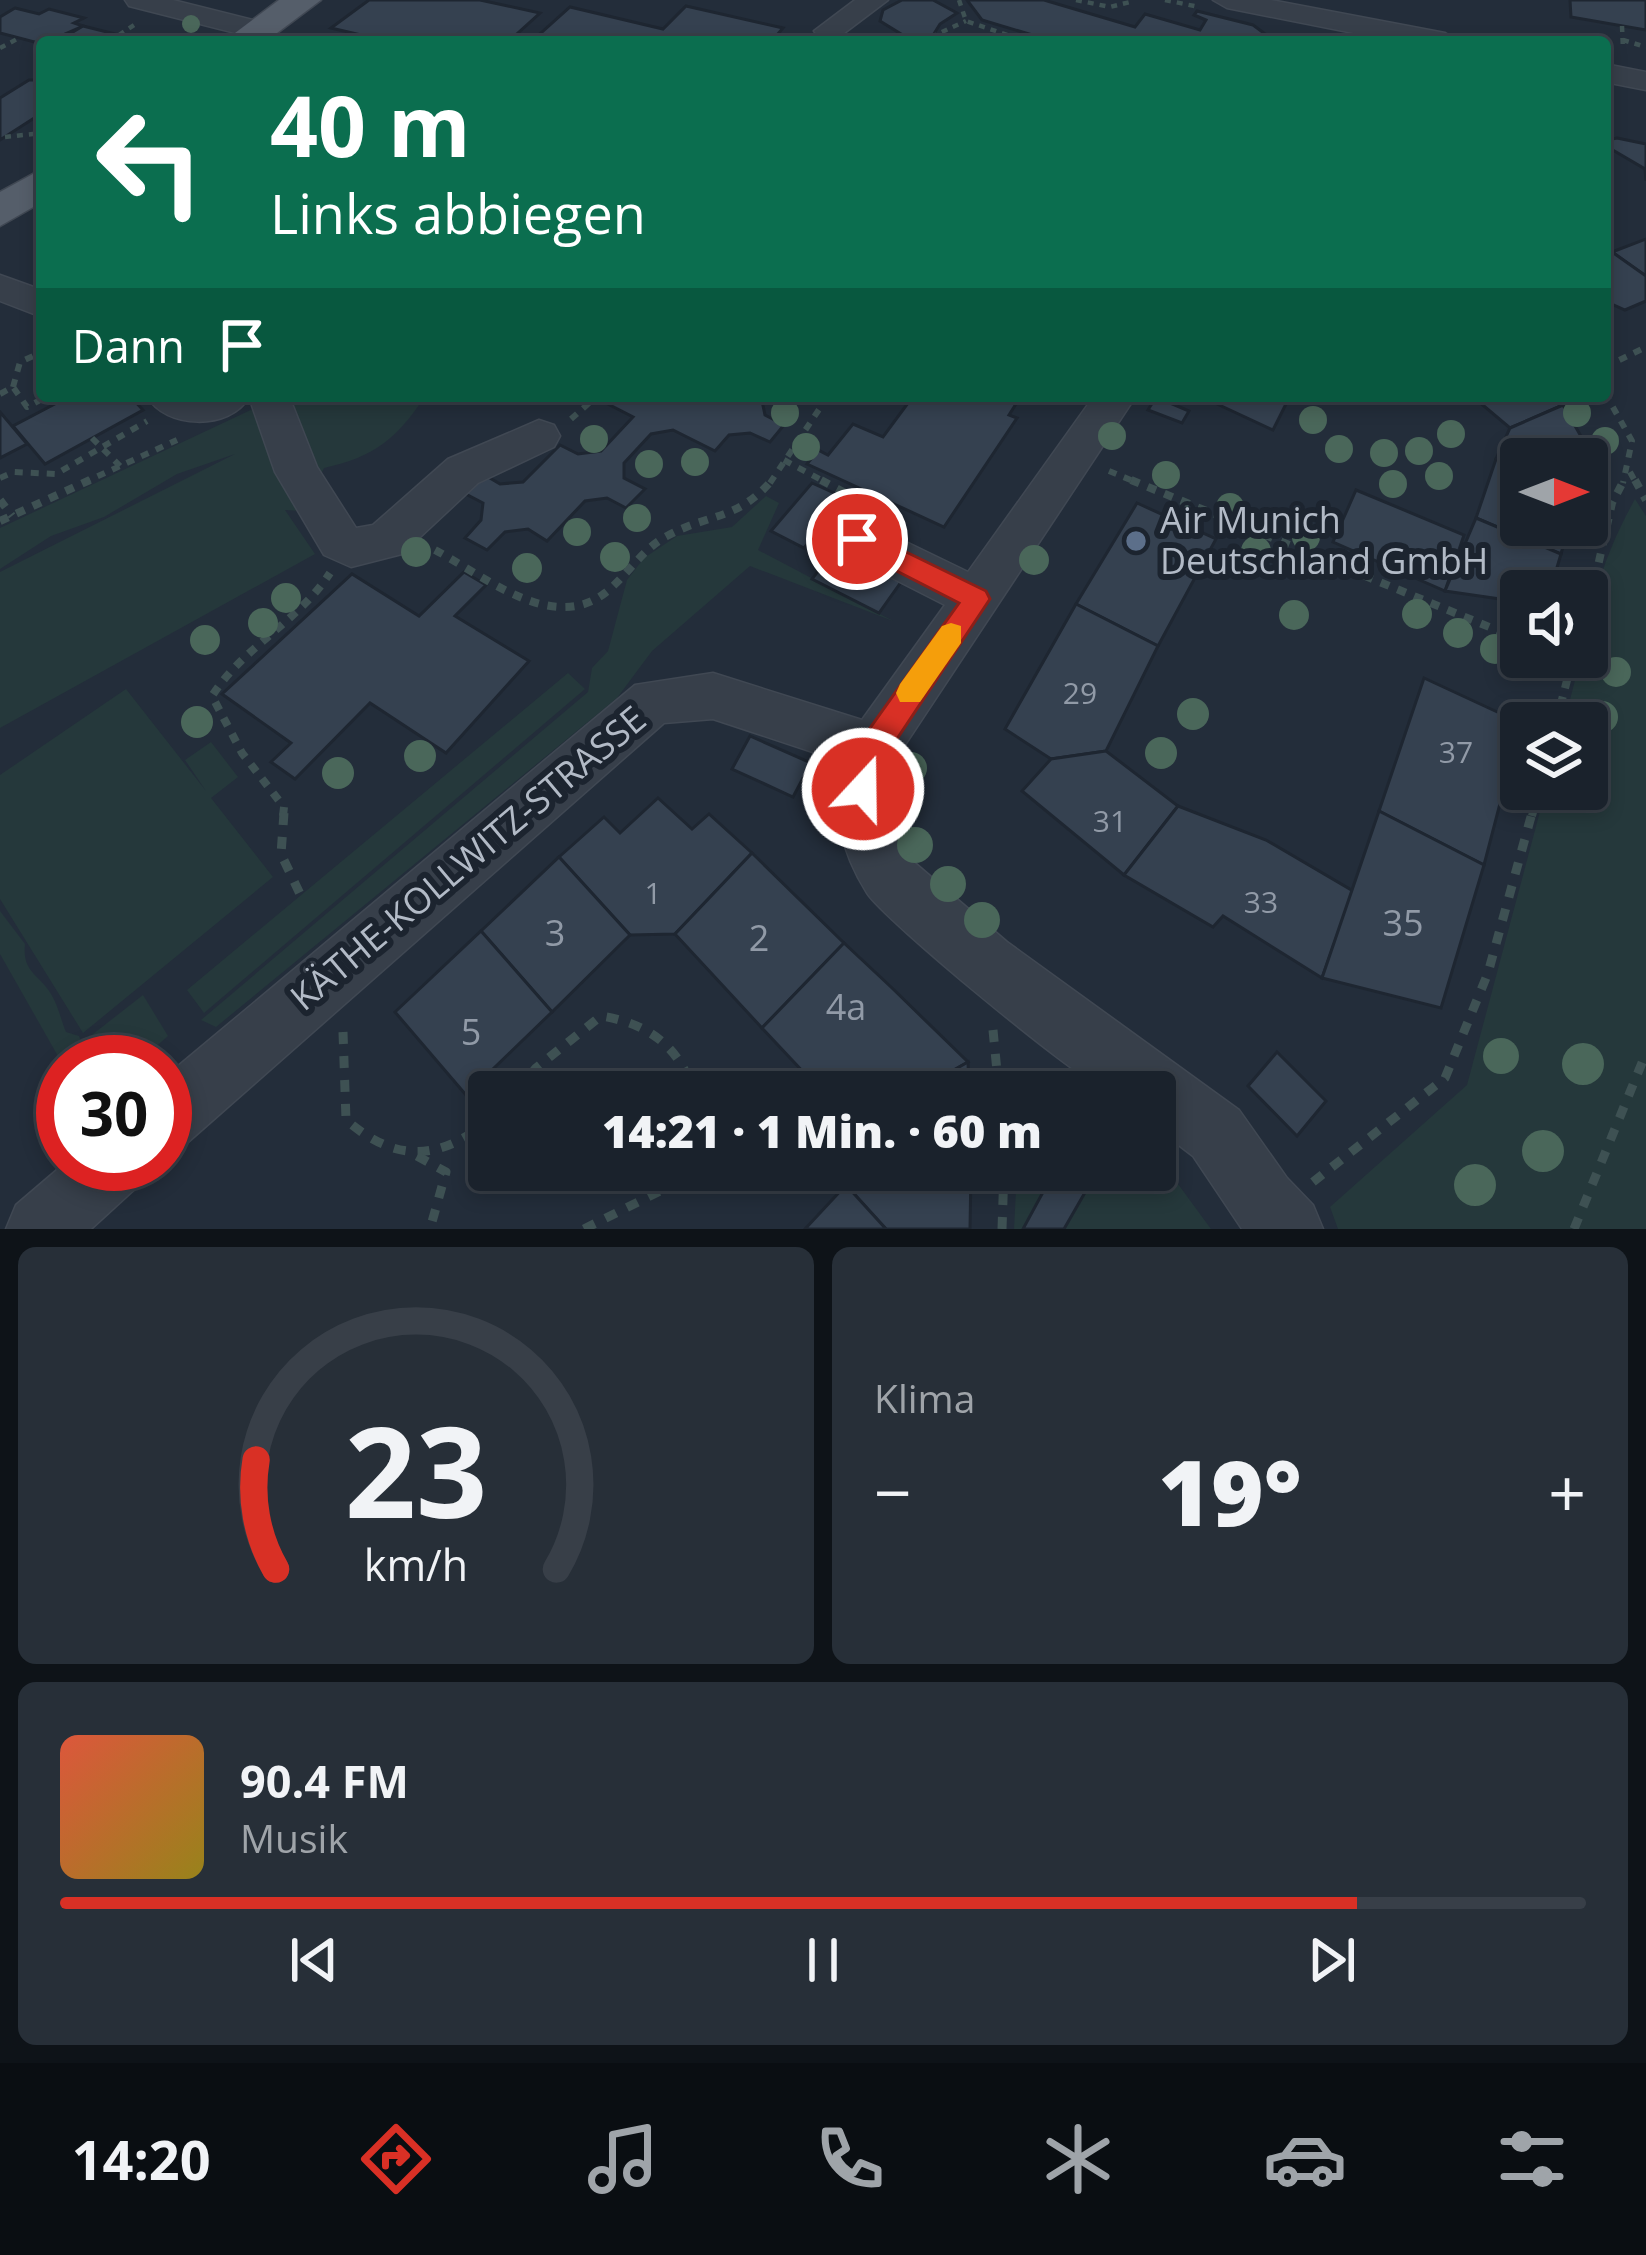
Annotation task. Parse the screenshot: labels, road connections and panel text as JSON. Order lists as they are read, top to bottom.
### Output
{
  "streets": {
    "street": ["KÄTHE-KOLLWITZ-STRASSE"]
  },
  "places": ["Air Munich Deutschland GmbH"],
  "house_numbers": [
    "29",
    "37",
    "31",
    "1",
    "33",
    "35",
    "3",
    "2",
    "4a",
    "5"
  ],
  "north": "right",
  "page": {
    "turn": ["40 m", "Links abbiegen"],
    "then": "Dann",
    "limit": "30",
    "trip": "14:21 · 1 Min. · 60 m",
    "tile": "Klima",
    "heat": ["−", "19°", "+"],
    "song": ["90.4 FM", "Musik"],
    "tabs": "14:20",
    "gauge": ["23", "km/h"]
  }
}
